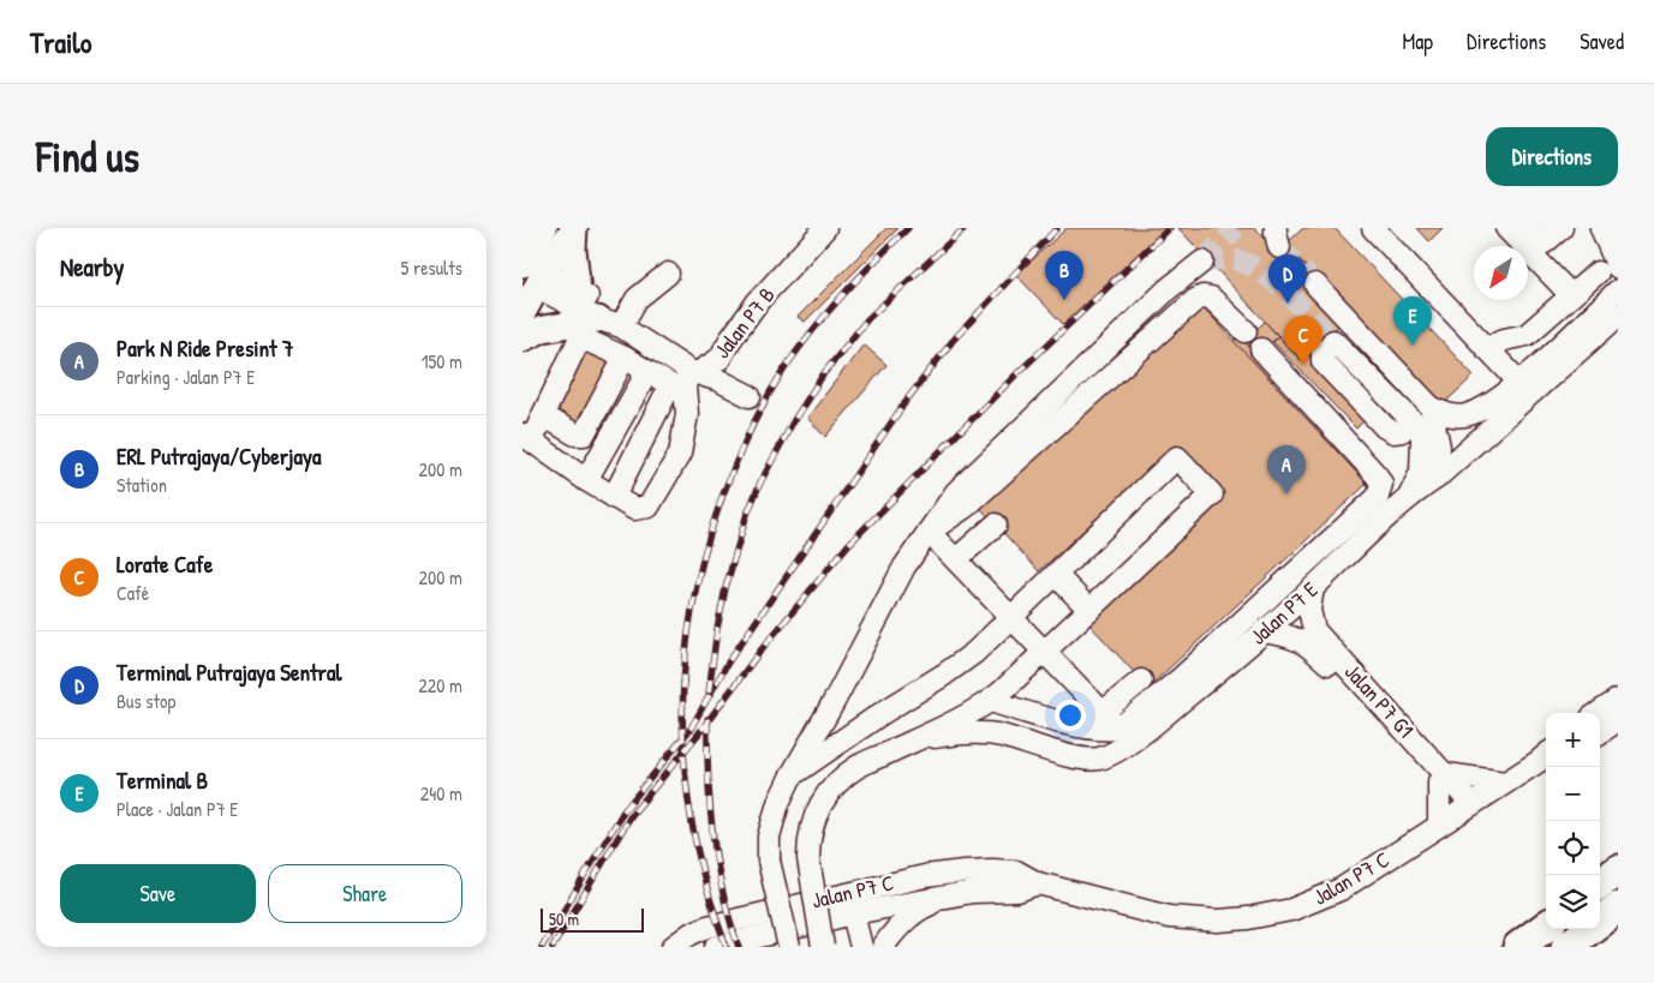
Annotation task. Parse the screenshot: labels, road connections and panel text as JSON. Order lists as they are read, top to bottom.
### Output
{
  "streets": {
    "street": [
      "Jalan P7 B",
      "Jalan P7 E",
      "Jalan P7 G1",
      "Jalan P7 C"
    ]
  },
  "crossings": [
    ["Jalan P7 E", "Jalan P7 G1"],
    ["Jalan P7 G1", "Jalan P7 C"]
  ],
  "scale_bar": "50 m",
  "north": "bottom left",
  "page": {
    "header": "Trailo",
    "nav": ["Map", "Directions", "Saved"],
    "buttons": [
      "Directions",
      ["Save", "Share"]
    ],
    "title": "Find us",
    "heading": ["Nearby", "5 results"],
    "pins": [
      "B",
      "D",
      "E",
      "C",
      "A"
    ],
    "list": [
      {
        "mark": "A",
        "name": "Park N Ride Presint 7",
        "note": "Parking · Jalan P7 E",
        "value": "150 m"
      },
      {
        "mark": "B",
        "name": "ERL Putrajaya/Cyberjaya",
        "note": "Station",
        "value": "200 m"
      },
      {
        "mark": "C",
        "name": "Lorate Cafe",
        "note": "Café",
        "value": "200 m"
      },
      {
        "mark": "D",
        "name": "Terminal Putrajaya Sentral",
        "note": "Bus stop",
        "value": "220 m"
      },
      {
        "mark": "E",
        "name": "Terminal B",
        "note": "Place · Jalan P7 E",
        "value": "240 m"
      }
    ],
    "map_buttons": ["+", "−"],
    "scale": "50 m"
  }
}
